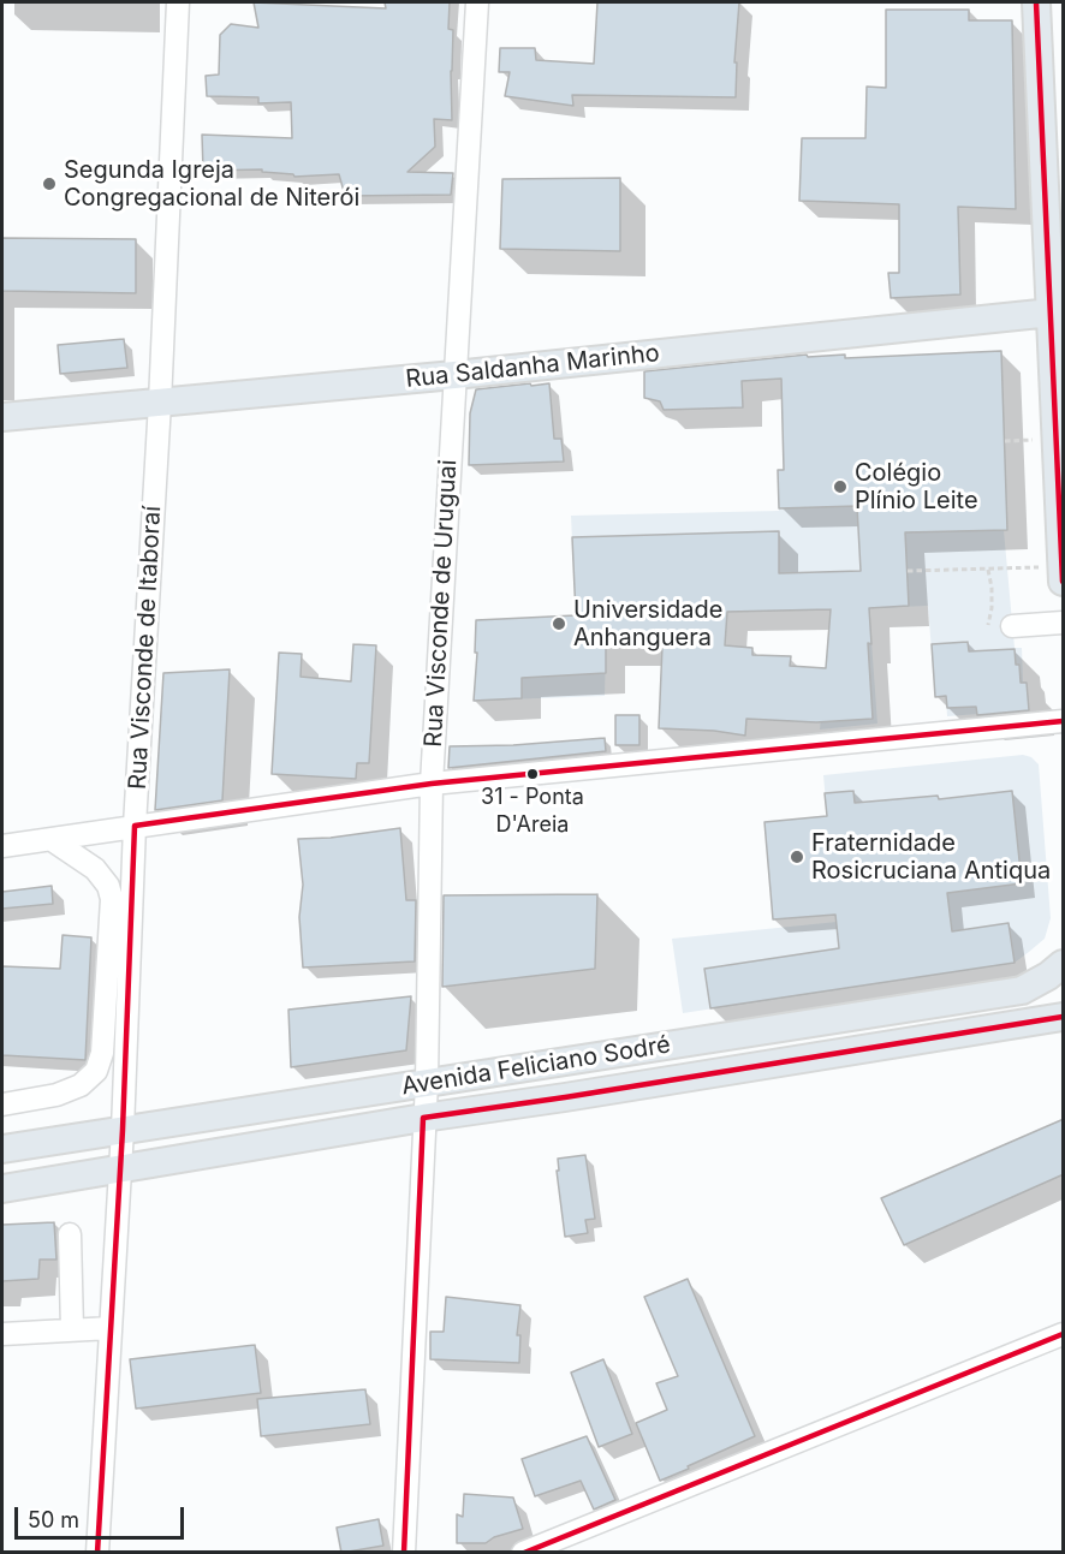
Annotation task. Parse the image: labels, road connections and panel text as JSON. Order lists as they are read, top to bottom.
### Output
{
  "streets": {
    "main road": ["Rua Saldanha Marinho", "Avenida Feliciano Sodré"],
    "street": ["Rua Visconde de Uruguai", "Rua Visconde de Itaboraí"]
  },
  "crossings": [
    ["Rua Saldanha Marinho", "Rua Visconde de Uruguai"],
    ["Rua Saldanha Marinho", "Rua Visconde de Itaboraí"],
    ["Rua Visconde de Uruguai", "Avenida Feliciano Sodré"],
    ["Rua Visconde de Itaboraí", "Avenida Feliciano Sodré"]
  ],
  "places": [
    "Segunda Igreja Congregacional de Niterói",
    "Colégio Plínio Leite",
    "Universidade Anhanguera",
    "31 - Ponta D'Areia",
    "Fraternidade Rosicruciana Antiqua"
  ],
  "scale_bar": "50 m"
}
